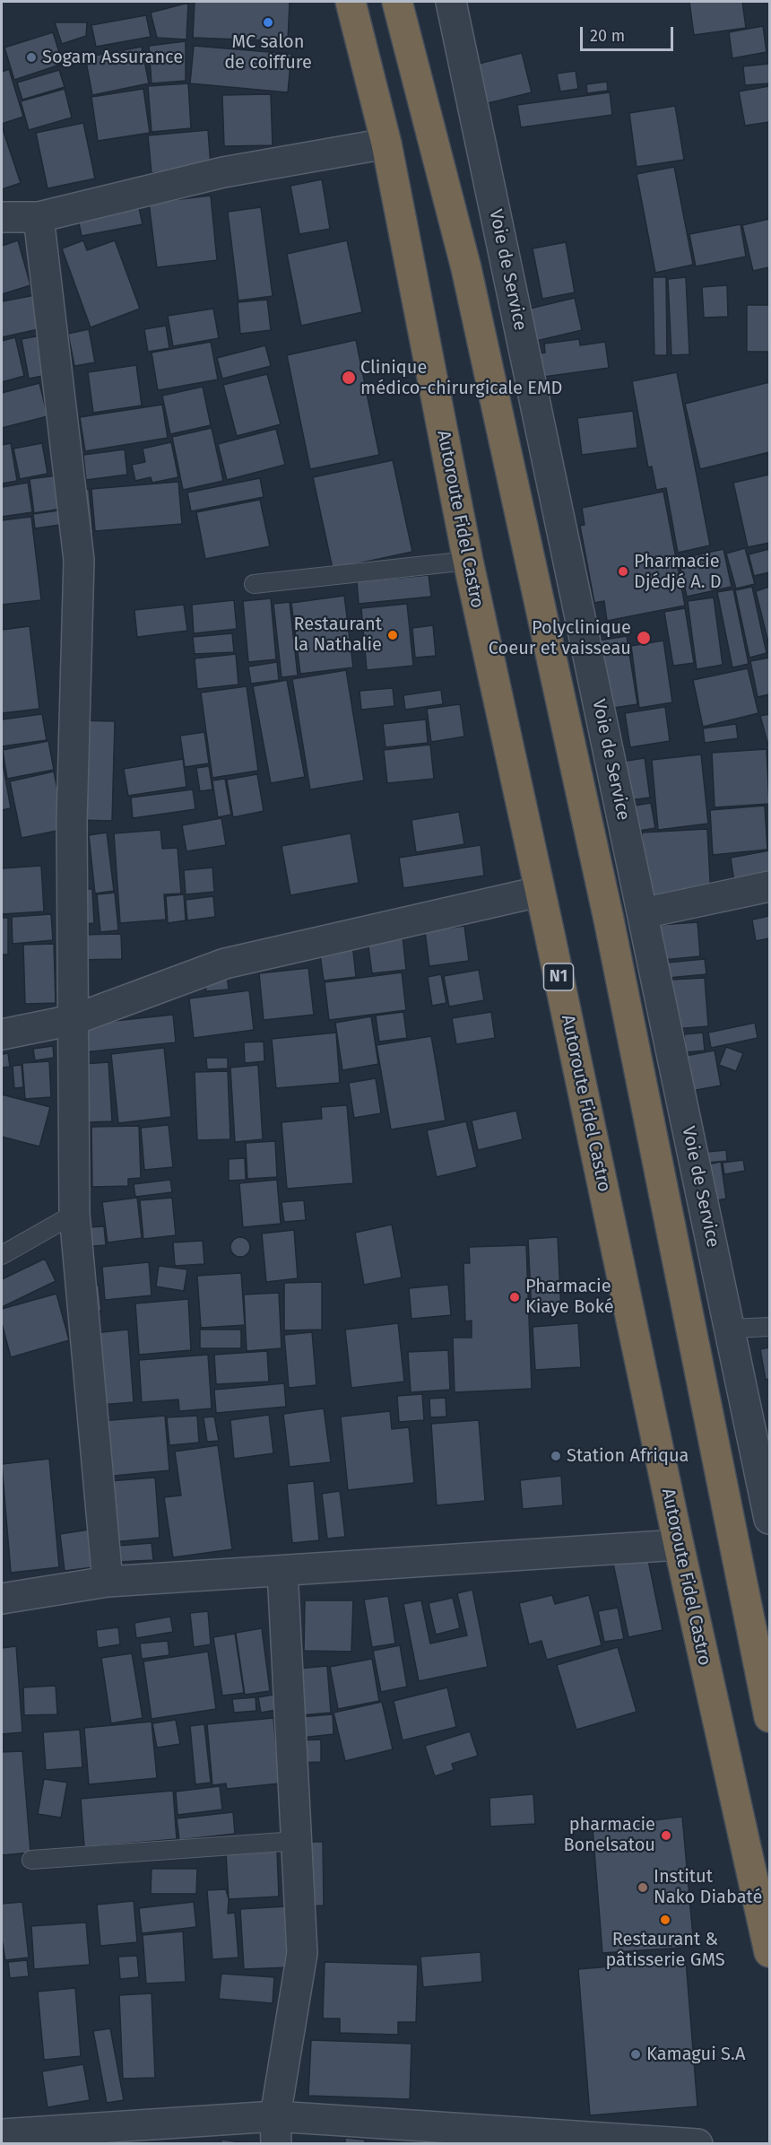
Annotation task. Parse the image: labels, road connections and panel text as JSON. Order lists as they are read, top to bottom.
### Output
{
  "streets": {
    "highway": ["Autoroute Fidel Castro", "N1"],
    "street": ["Voie de Service"]
  },
  "places": [
    "MC salon de coiffure",
    "Sogam Assurance",
    "Clinique médico-chirurgicale EMD",
    "Pharmacie Djédjé A. D",
    "Restaurant la Nathalie",
    "Polyclinique Coeur et vaisseau",
    "Pharmacie Kiaye Boké",
    "Station Afriqua",
    "pharmacie Bonelsatou",
    "Institut Nako Diabaté",
    "Restaurant & pâtisserie GMS",
    "Kamagui S.A"
  ],
  "scale_bar": "20 m"
}
